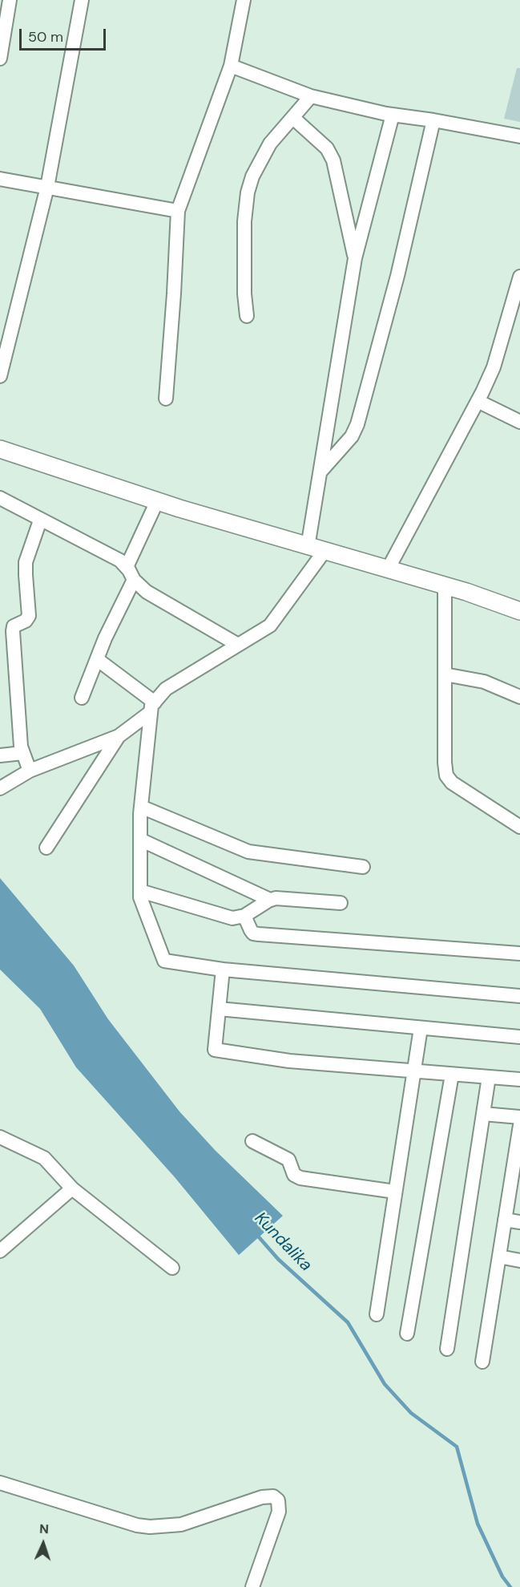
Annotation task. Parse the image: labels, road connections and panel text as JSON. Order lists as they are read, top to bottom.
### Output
{
  "water": ["Kundalika"],
  "scale_bar": "50 m",
  "north": "top"
}
